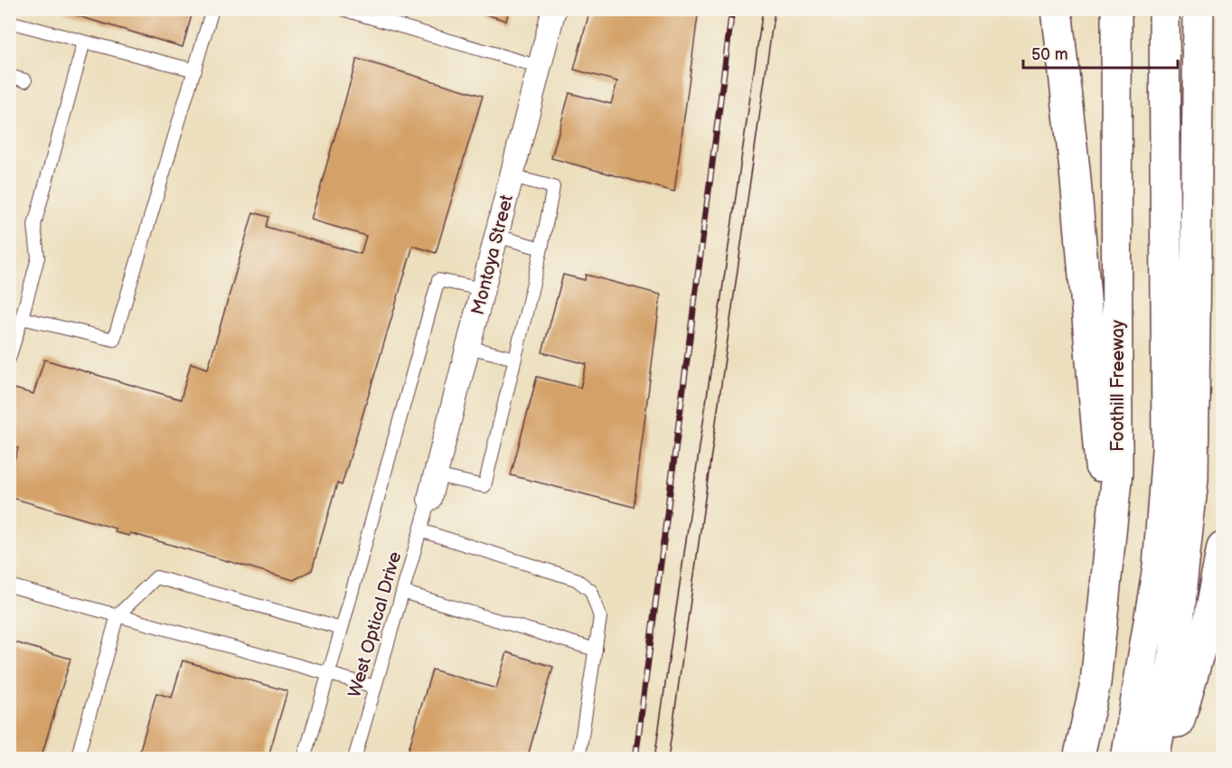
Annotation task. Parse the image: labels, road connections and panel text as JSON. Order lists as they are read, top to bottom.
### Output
{
  "streets": {
    "highway": ["Foothill Freeway"],
    "street": ["Montoya Street"],
    "lane": ["West Optical Drive"]
  },
  "crossings": [
    ["Montoya Street", "West Optical Drive"]
  ],
  "scale_bar": "50 m"
}
